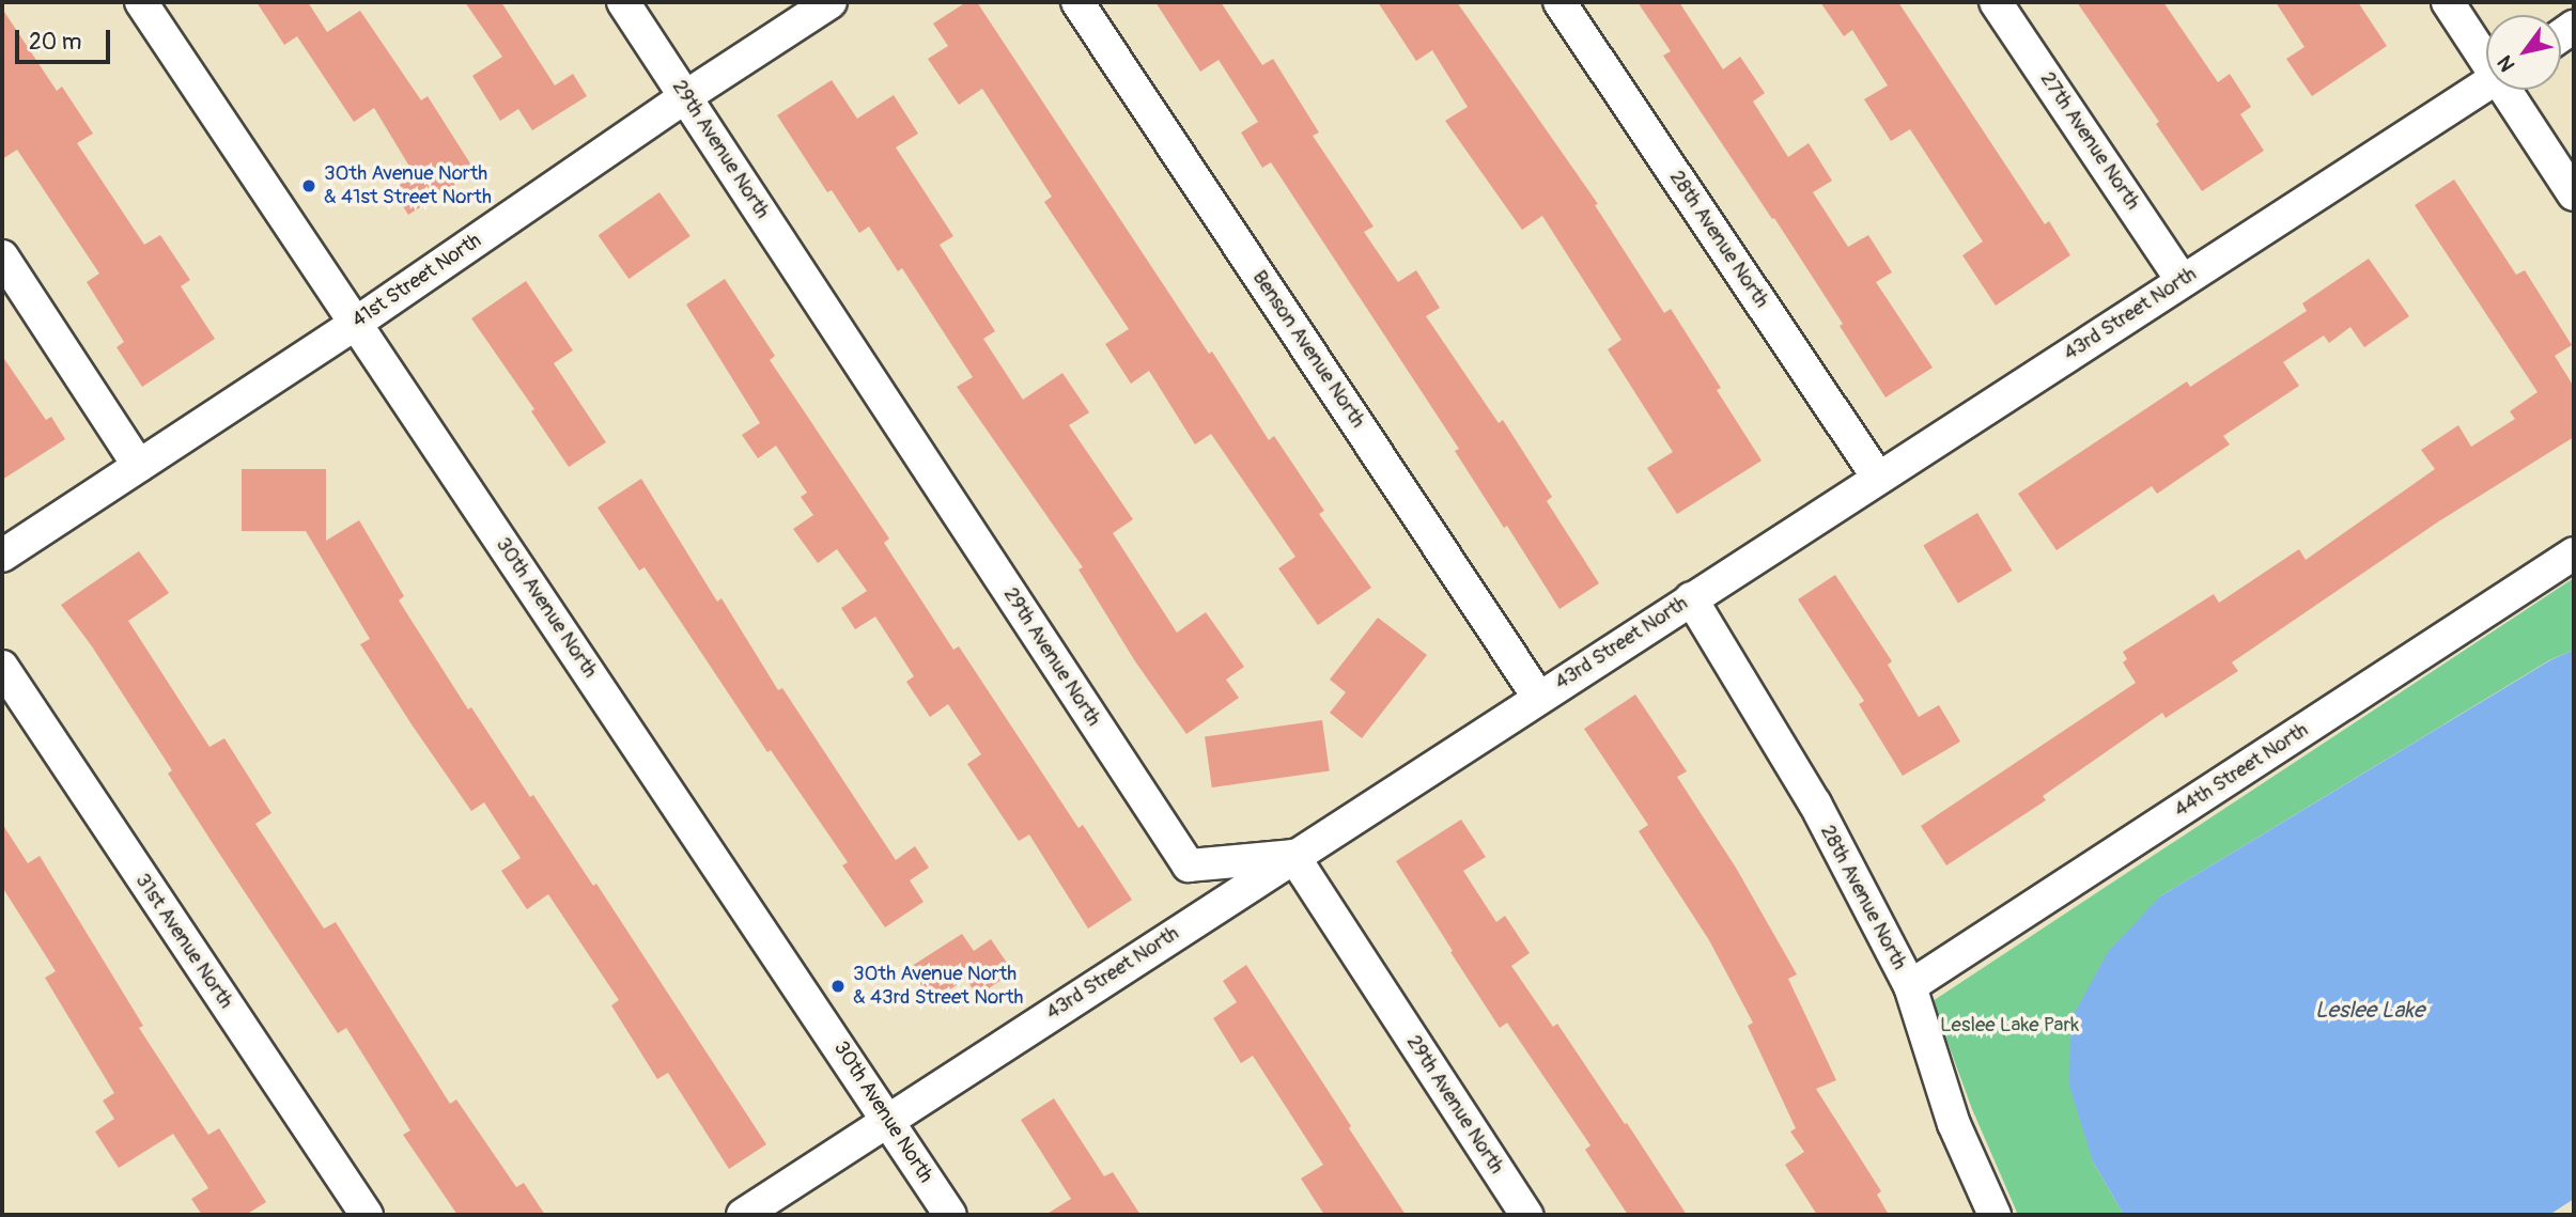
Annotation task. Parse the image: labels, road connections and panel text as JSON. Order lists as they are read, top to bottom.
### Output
{
  "streets": {
    "street": [
      "27th Avenue North",
      "29th Avenue North",
      "28th Avenue North",
      "41st Street North",
      "43rd Street North",
      "Benson Avenue North",
      "30th Avenue North",
      "44th Street North",
      "31st Avenue North"
    ]
  },
  "crossings": [
    ["27th Avenue North", "43rd Street North"],
    ["29th Avenue North", "41st Street North"],
    ["29th Avenue North", "43rd Street North"],
    ["28th Avenue North", "43rd Street North"],
    ["28th Avenue North", "44th Street North"],
    ["41st Street North", "30th Avenue North"],
    ["43rd Street North", "Benson Avenue North"],
    ["43rd Street North", "30th Avenue North"]
  ],
  "water": ["Leslee Lake"],
  "parks": ["Leslee Lake Park"],
  "places": ["30th Avenue North & 41st Street North", "30th Avenue North & 43rd Street North"],
  "scale_bar": "20 m",
  "north": "bottom left"
}
